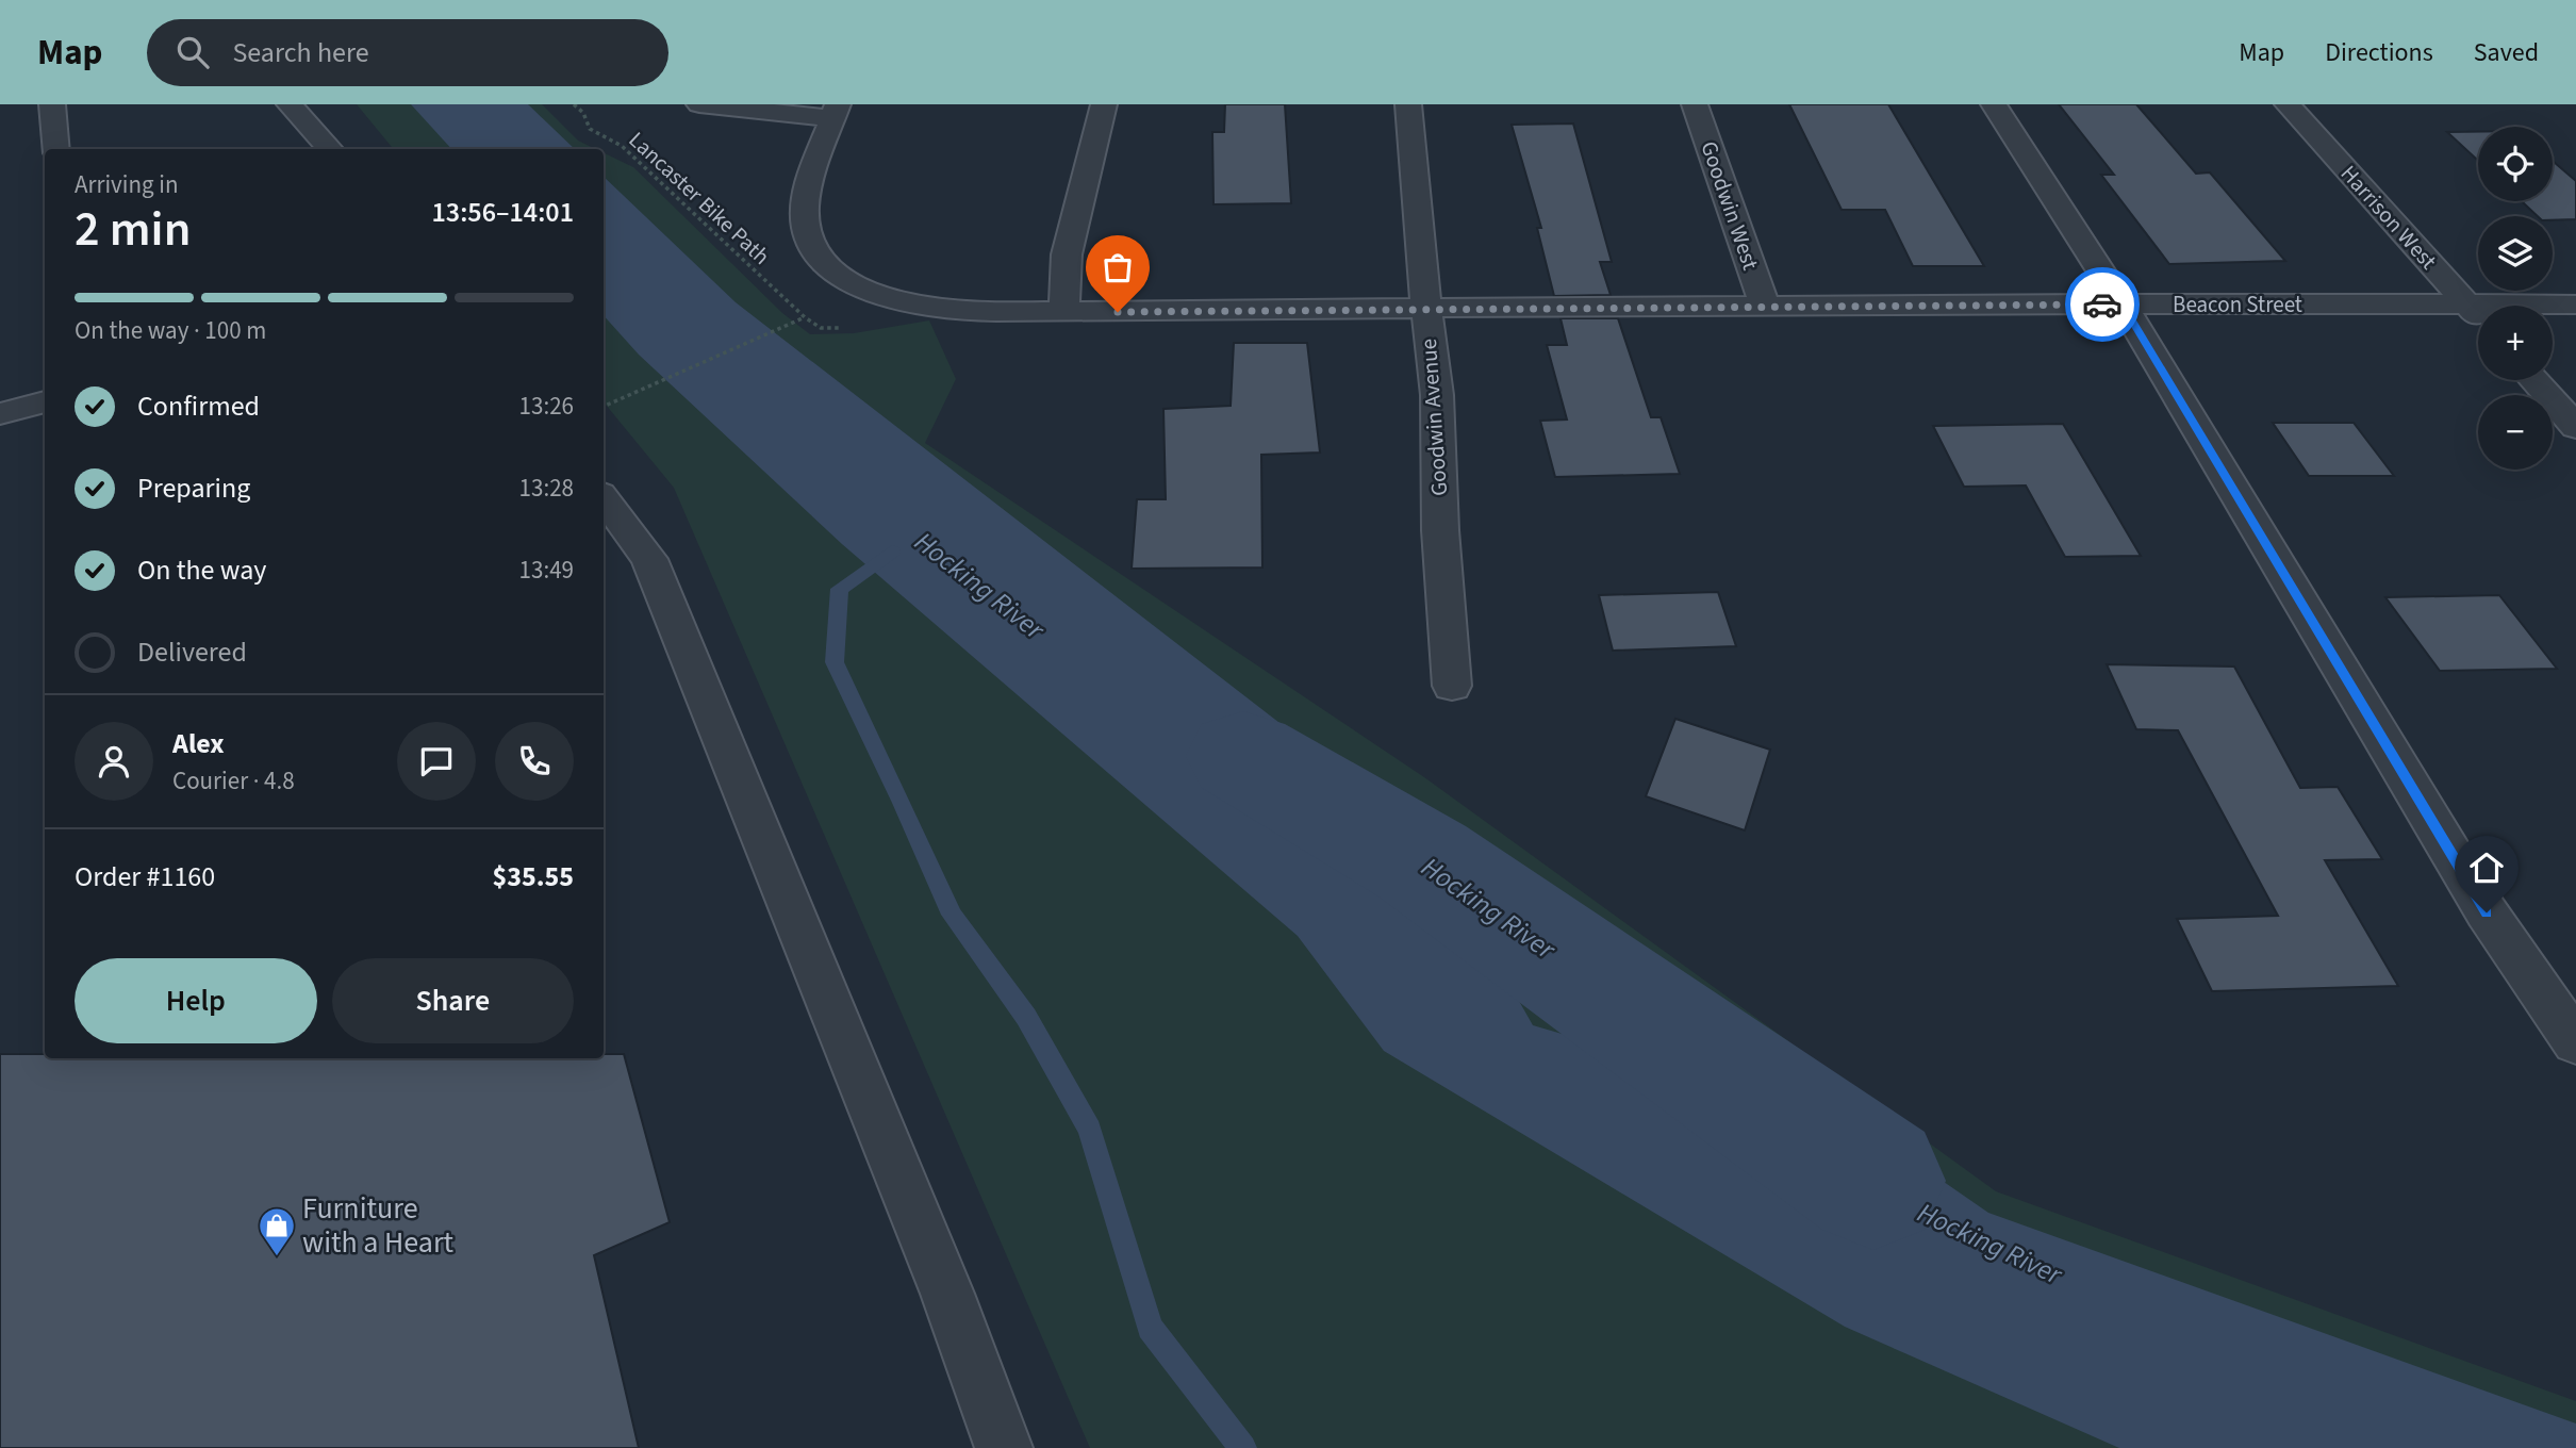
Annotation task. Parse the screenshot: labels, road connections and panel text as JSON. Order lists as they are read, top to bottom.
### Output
{
  "streets": {
    "street": [
      "Goodwin West",
      "Harrison West",
      "Beacon Street",
      "Goodwin Avenue"
    ],
    "path": ["Lancaster Bike Path"]
  },
  "crossings": [
    ["Lancaster Bike Path", "Beacon Street"],
    ["Goodwin West", "Beacon Street"],
    ["Harrison West", "Beacon Street"],
    ["Beacon Street", "Goodwin Avenue"]
  ],
  "water": ["Hocking River"],
  "places": {
    "shop": ["Furniture with a Heart"]
  },
  "page": {
    "header": "Map",
    "search": "Search here",
    "nav": ["Map", "Directions", "Saved"],
    "map_buttons": ["+", "−"],
    "heading": ["2 min", "Arriving in", "13:56–14:01"],
    "panel": [
      "Alex",
      "Courier · 4.8",
      "Order #1160",
      "$35.55"
    ],
    "bar": "On the way · 100 m",
    "list": [
      ["Confirmed", "13:26"],
      ["Preparing", "13:28"],
      ["On the way", "13:49"],
      "Delivered"
    ],
    "buttons": ["Help", "Share"]
  }
}
